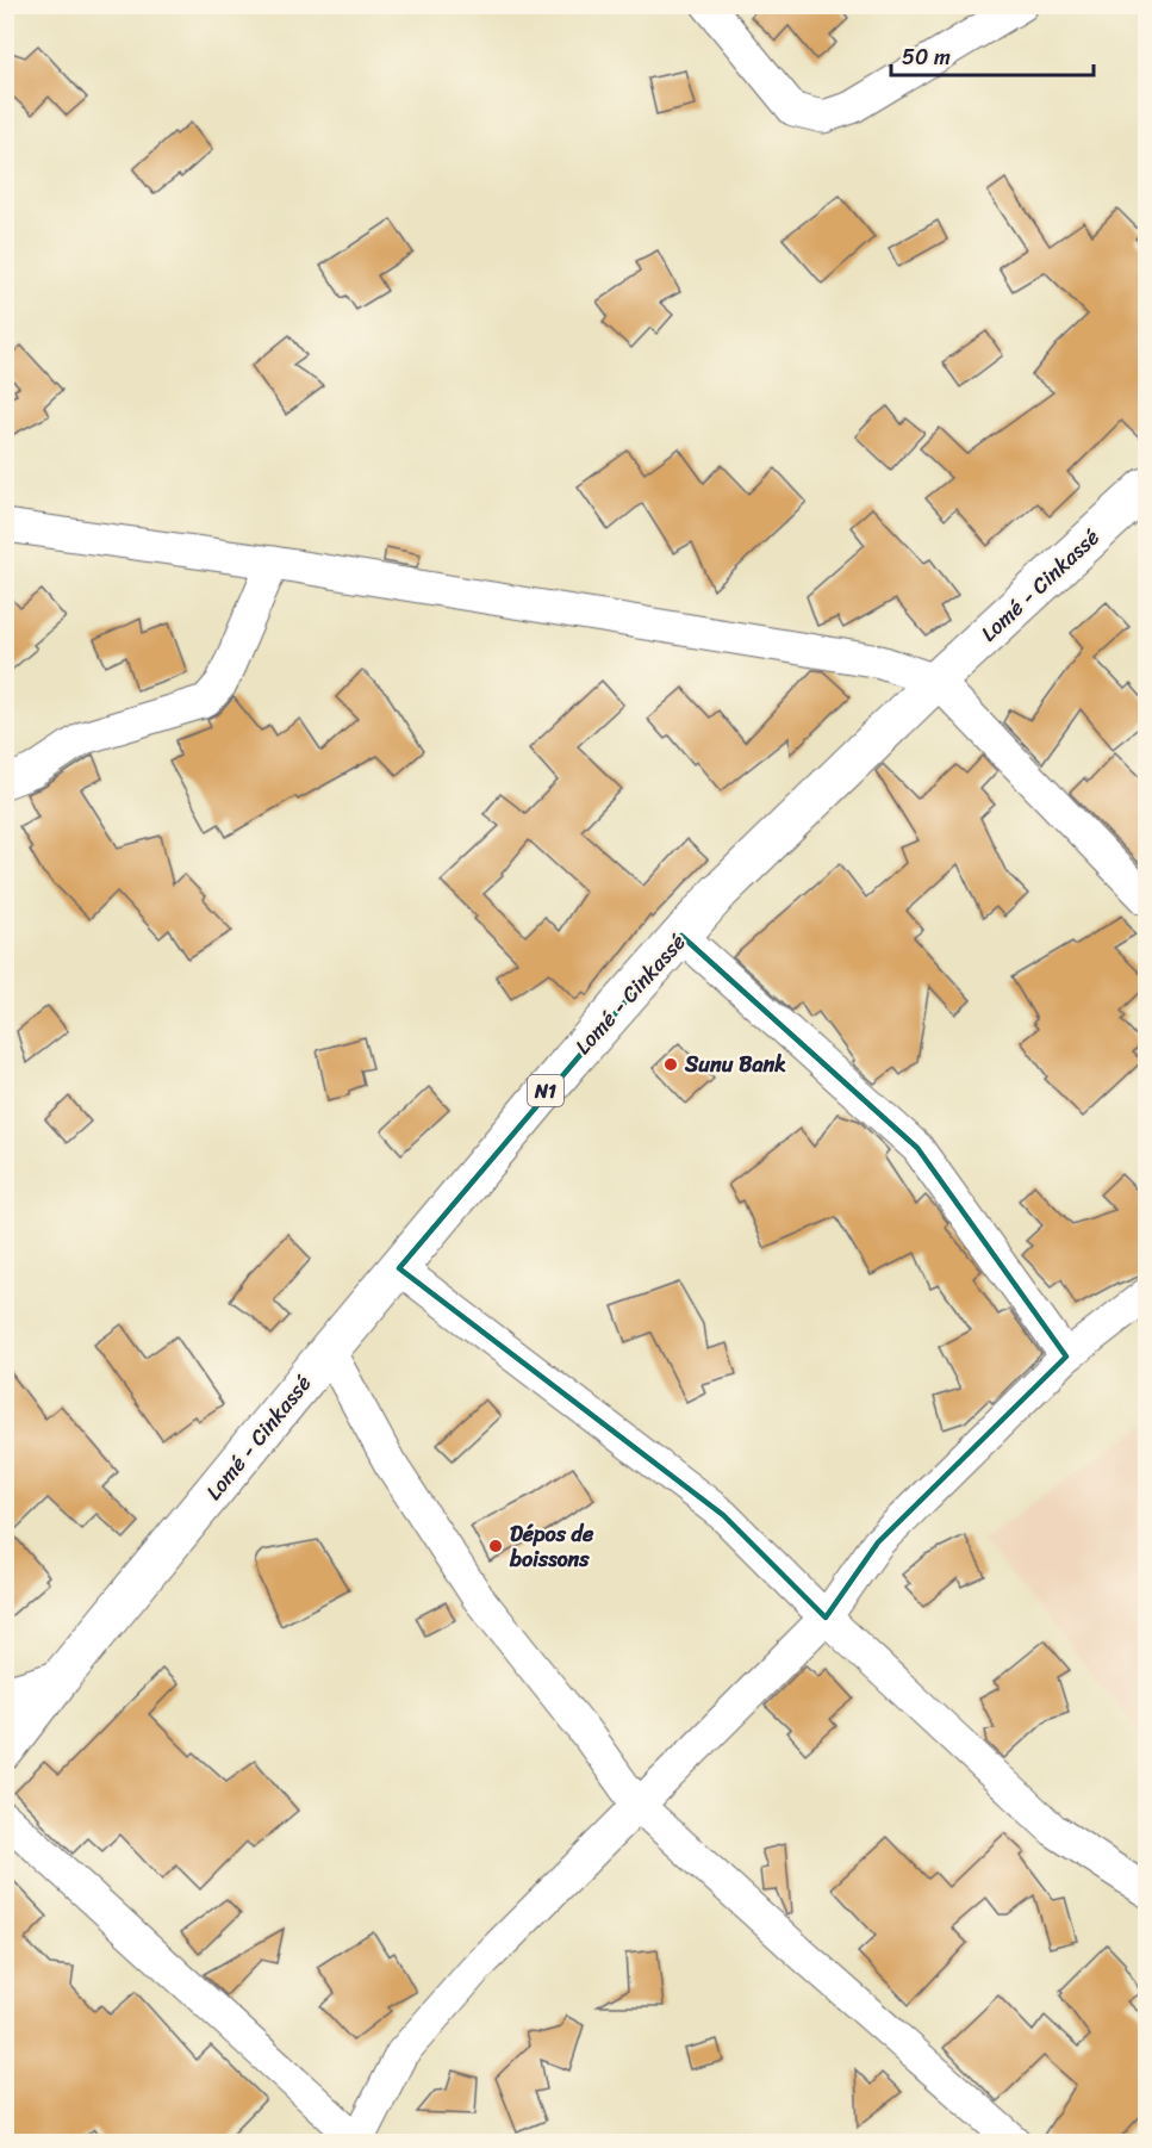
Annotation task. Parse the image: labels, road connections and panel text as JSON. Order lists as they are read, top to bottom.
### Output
{
  "streets": {
    "highway": ["Lomé - Cinkassé", "N1"]
  },
  "places": ["Sunu Bank", "Dépos de boissons"],
  "scale_bar": "50 m"
}
